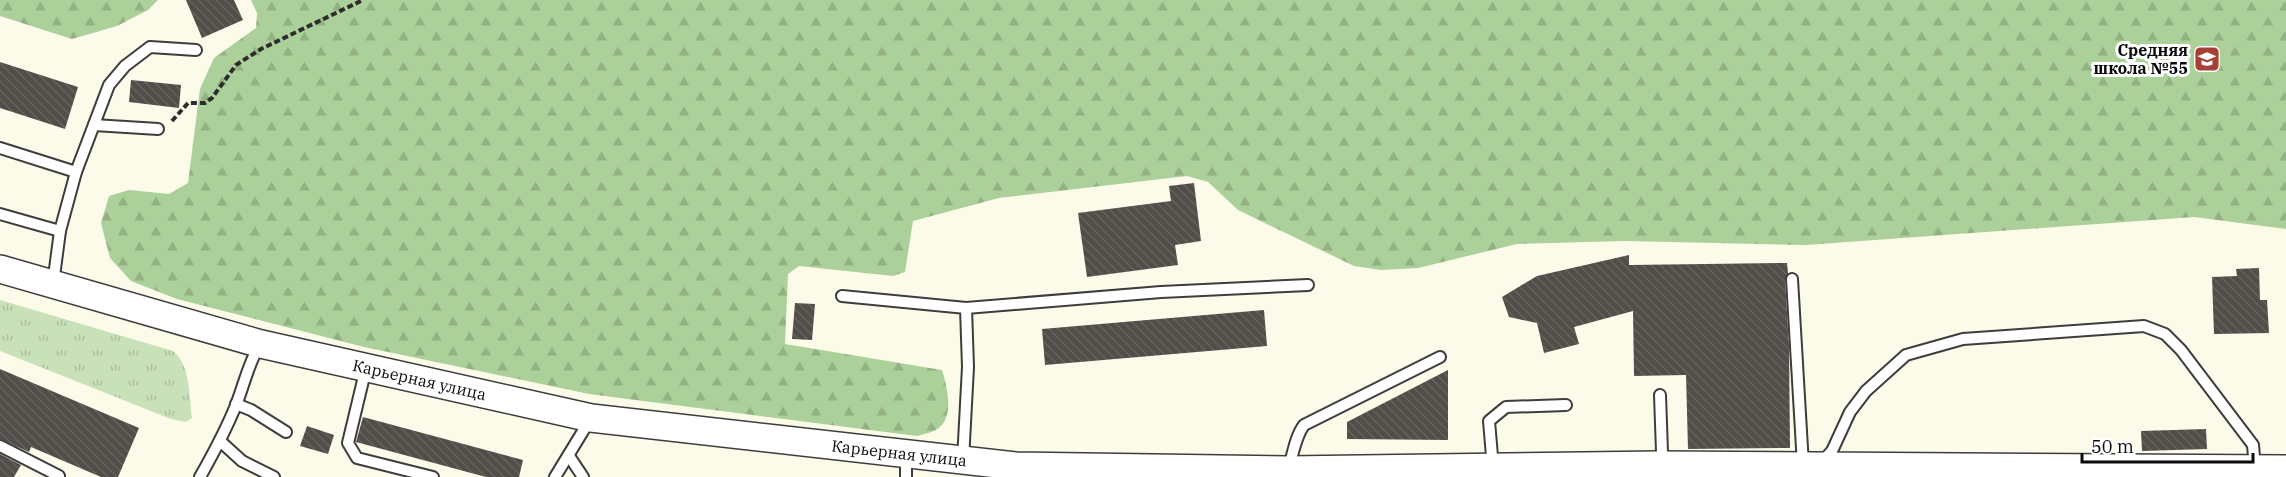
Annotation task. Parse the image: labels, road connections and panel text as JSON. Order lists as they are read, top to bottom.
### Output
{
  "streets": {
    "street": ["Карьерная улица"]
  },
  "places": {
    "school or university": ["Средняя школа №55"]
  },
  "scale_bar": "50 m"
}
